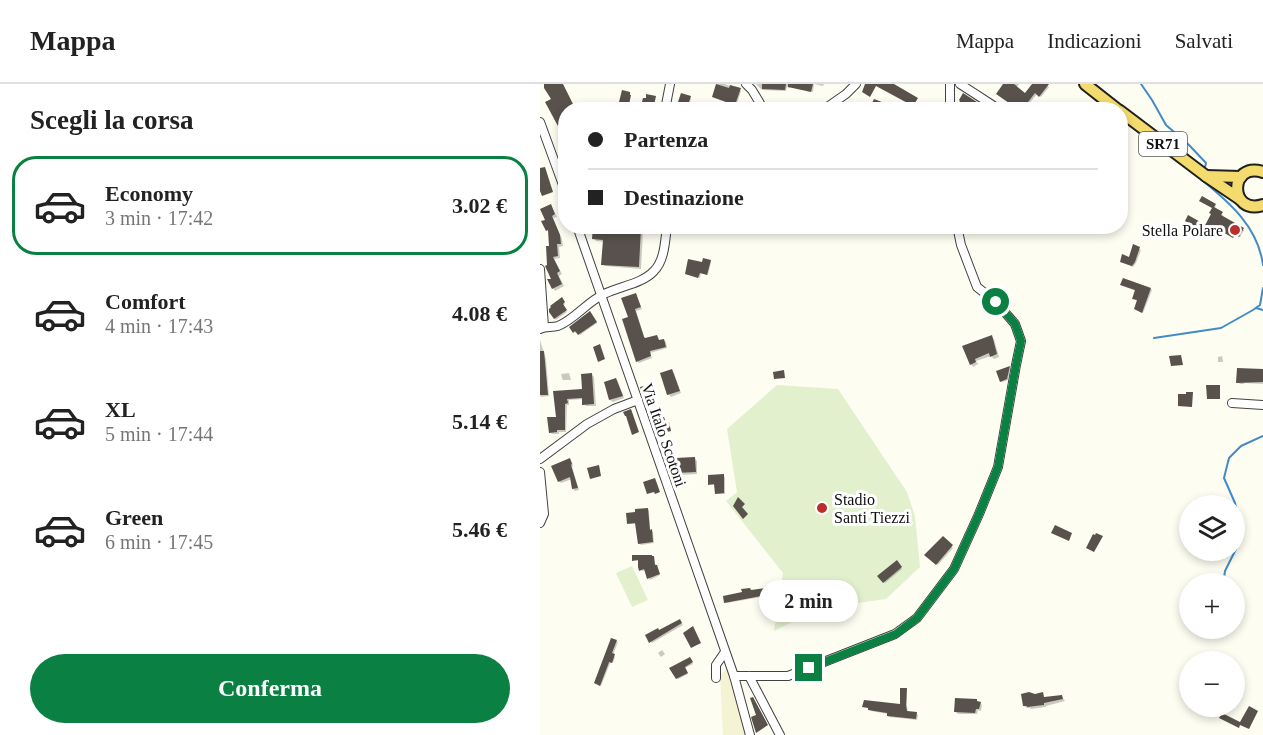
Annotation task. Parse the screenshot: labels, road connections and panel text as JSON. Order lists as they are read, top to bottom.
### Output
{
  "streets": {
    "main road": ["SR71"],
    "street": ["Via Italo Scotoni"]
  },
  "places": ["Stella Polare", "Stadio Santi Tiezzi"],
  "page": {
    "header": "Mappa",
    "nav": ["Mappa", "Indicazioni", "Salvati"],
    "heading": "Scegli la corsa",
    "banner": ["Partenza", "Destinazione"],
    "list": [
      {
        "name": "Economy",
        "note": "3 min · 17:42",
        "value": "3.02 €"
      },
      {
        "name": "Comfort",
        "note": "4 min · 17:43",
        "value": "4.08 €"
      },
      {
        "name": "XL",
        "note": "5 min · 17:44",
        "value": "5.14 €"
      },
      {
        "name": "Green",
        "note": "6 min · 17:45",
        "value": "5.46 €"
      }
    ],
    "map_buttons": ["+", "−"],
    "bubble": "2 min",
    "buttons": "Conferma"
  }
}
